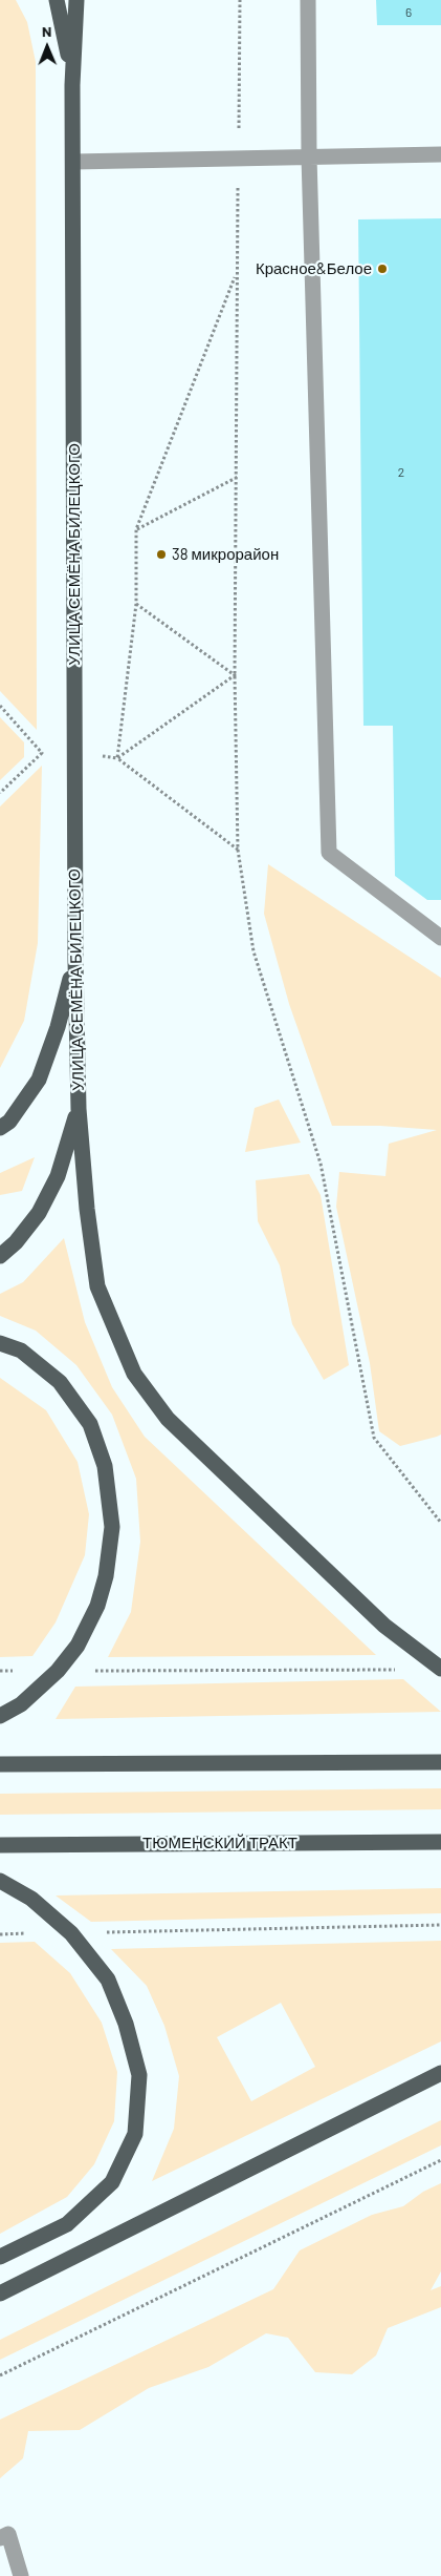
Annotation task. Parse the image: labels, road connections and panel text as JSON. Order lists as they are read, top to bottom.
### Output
{
  "streets": {
    "main road": ["УЛИЦА СЕМЁНА БИЛЕЦКОГО", "ТЮМЕНСКИЙ ТРАКТ"]
  },
  "places": ["Красное&Белое", "38 микрорайон"],
  "house_numbers": ["6", "2"],
  "north": "top"
}
